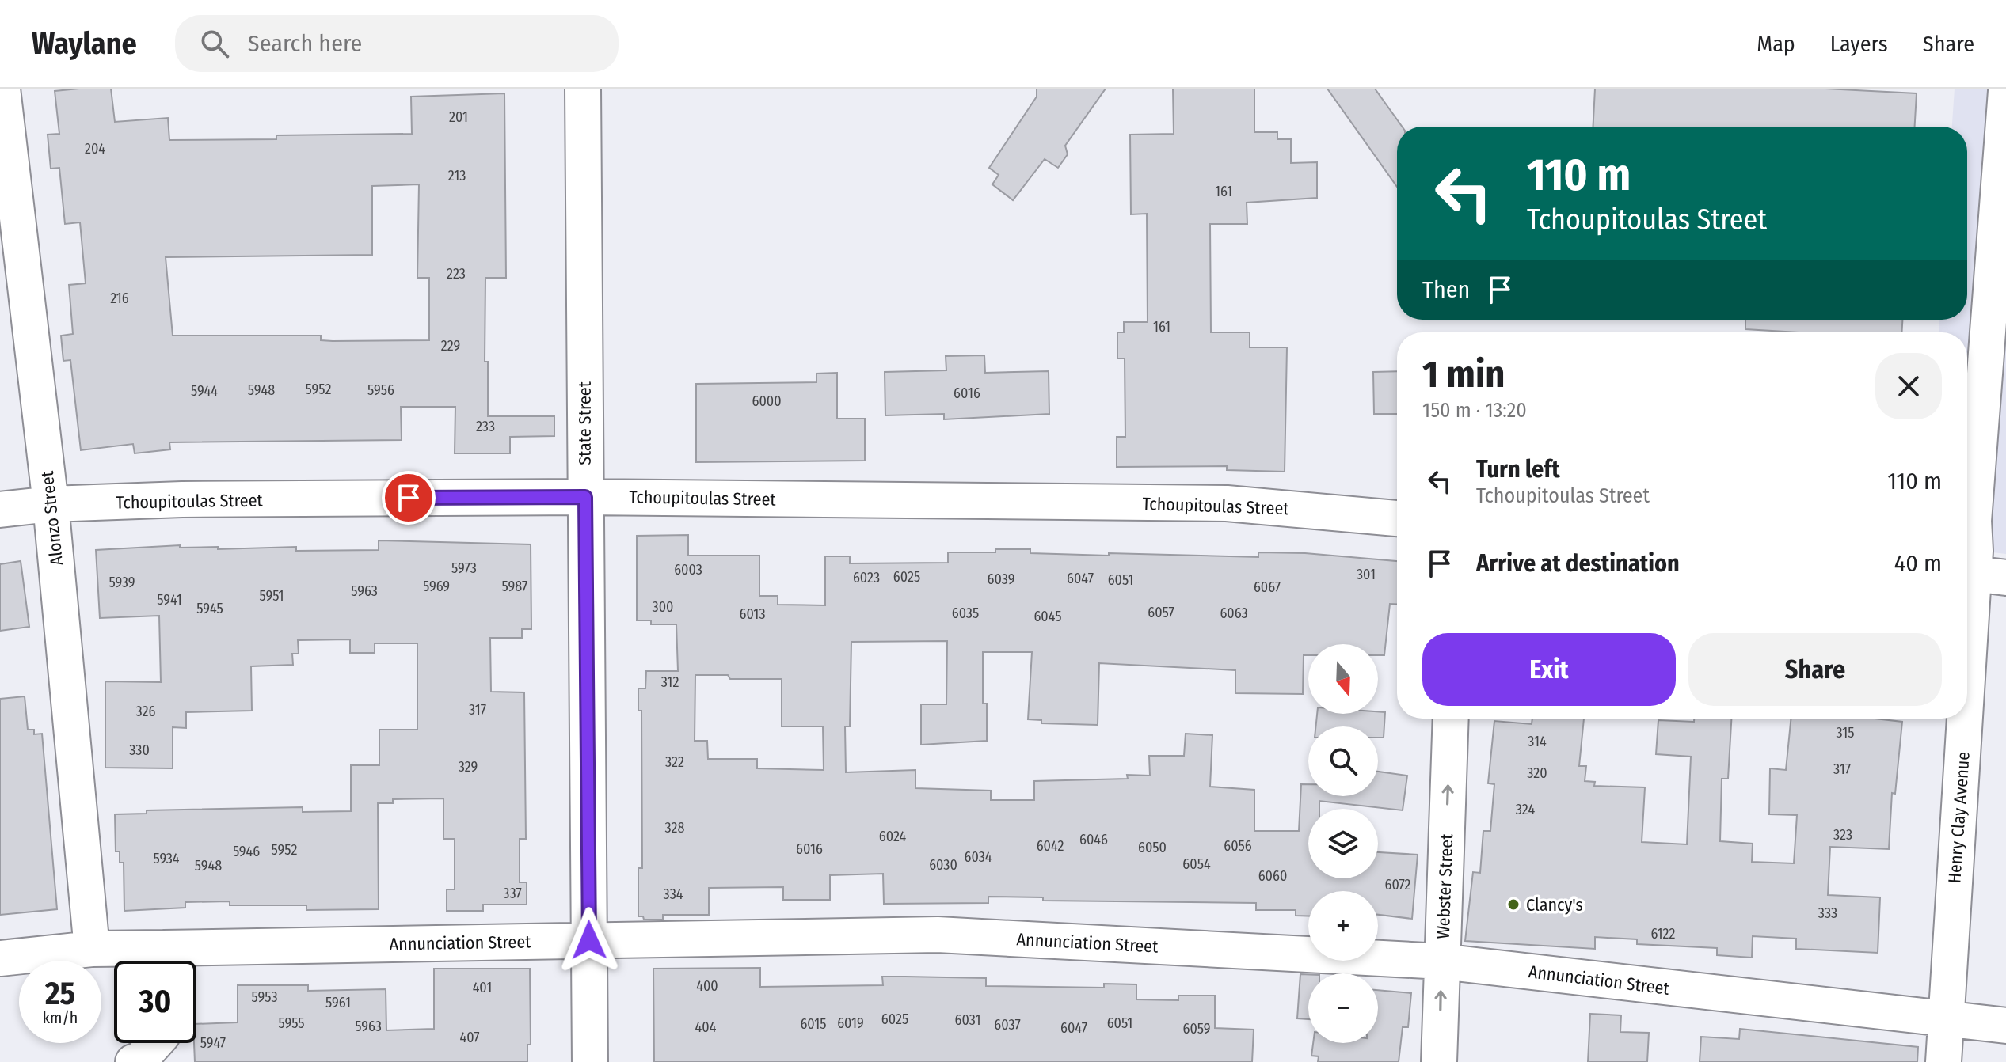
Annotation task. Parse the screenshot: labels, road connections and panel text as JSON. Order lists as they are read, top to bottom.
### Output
{
  "streets": {
    "street": [
      "State Street",
      "Tchoupitoulas Street",
      "Alonzo Street",
      "Henry Clay Avenue",
      "Webster Street",
      "Annunciation Street"
    ]
  },
  "crossings": [
    ["State Street", "Tchoupitoulas Street"],
    ["State Street", "Annunciation Street"],
    ["Tchoupitoulas Street", "Alonzo Street"],
    ["Alonzo Street", "Annunciation Street"],
    ["Henry Clay Avenue", "Annunciation Street"],
    ["Webster Street", "Annunciation Street"]
  ],
  "one_way": ["Webster Street"],
  "places": ["Clancy's"],
  "house_numbers": [
    "201",
    "204",
    "213",
    "161",
    "223",
    "216",
    "161",
    "229",
    "5952",
    "5948",
    "5956",
    "5944",
    "6016",
    "6000",
    "233",
    "5973",
    "6003",
    "301",
    "6025",
    "6023",
    "6047",
    "6039",
    "6051",
    "5939",
    "5969",
    "5987",
    "6067",
    "5963",
    "5951",
    "5941",
    "300",
    "5945",
    "6057",
    "6035",
    "6063",
    "6013",
    "6045",
    "312",
    "317",
    "326",
    "315",
    "314",
    "330",
    "322",
    "329",
    "317",
    "320",
    "324",
    "328",
    "323",
    "6024",
    "6046",
    "6042",
    "6056",
    "6050",
    "6016",
    "5952",
    "5946",
    "6034",
    "5934",
    "6054",
    "6030",
    "5948",
    "6060",
    "6072",
    "337",
    "334",
    "333",
    "6122",
    "400",
    "401",
    "5953",
    "5961",
    "6025",
    "6031",
    "5955",
    "6019",
    "6051",
    "6015",
    "6037",
    "5963",
    "404",
    "6047",
    "6059",
    "407",
    "5947"
  ],
  "north": "bottom",
  "page": {
    "header": "Waylane",
    "search": "Search here",
    "nav": ["Map", "Layers", "Share"],
    "turn": ["110 m", "Tchoupitoulas Street"],
    "then": "Then",
    "heading": ["1 min", "150 m · 13:20"],
    "list": [
      {
        "name": "Turn left",
        "note": "Tchoupitoulas Street",
        "value": "110 m"
      },
      {
        "name": "Arrive at destination",
        "value": "40 m"
      }
    ],
    "buttons": ["Exit", "Share"],
    "map_buttons": ["+", "−"],
    "speed": "25 km/h",
    "limit": "30"
  }
}
